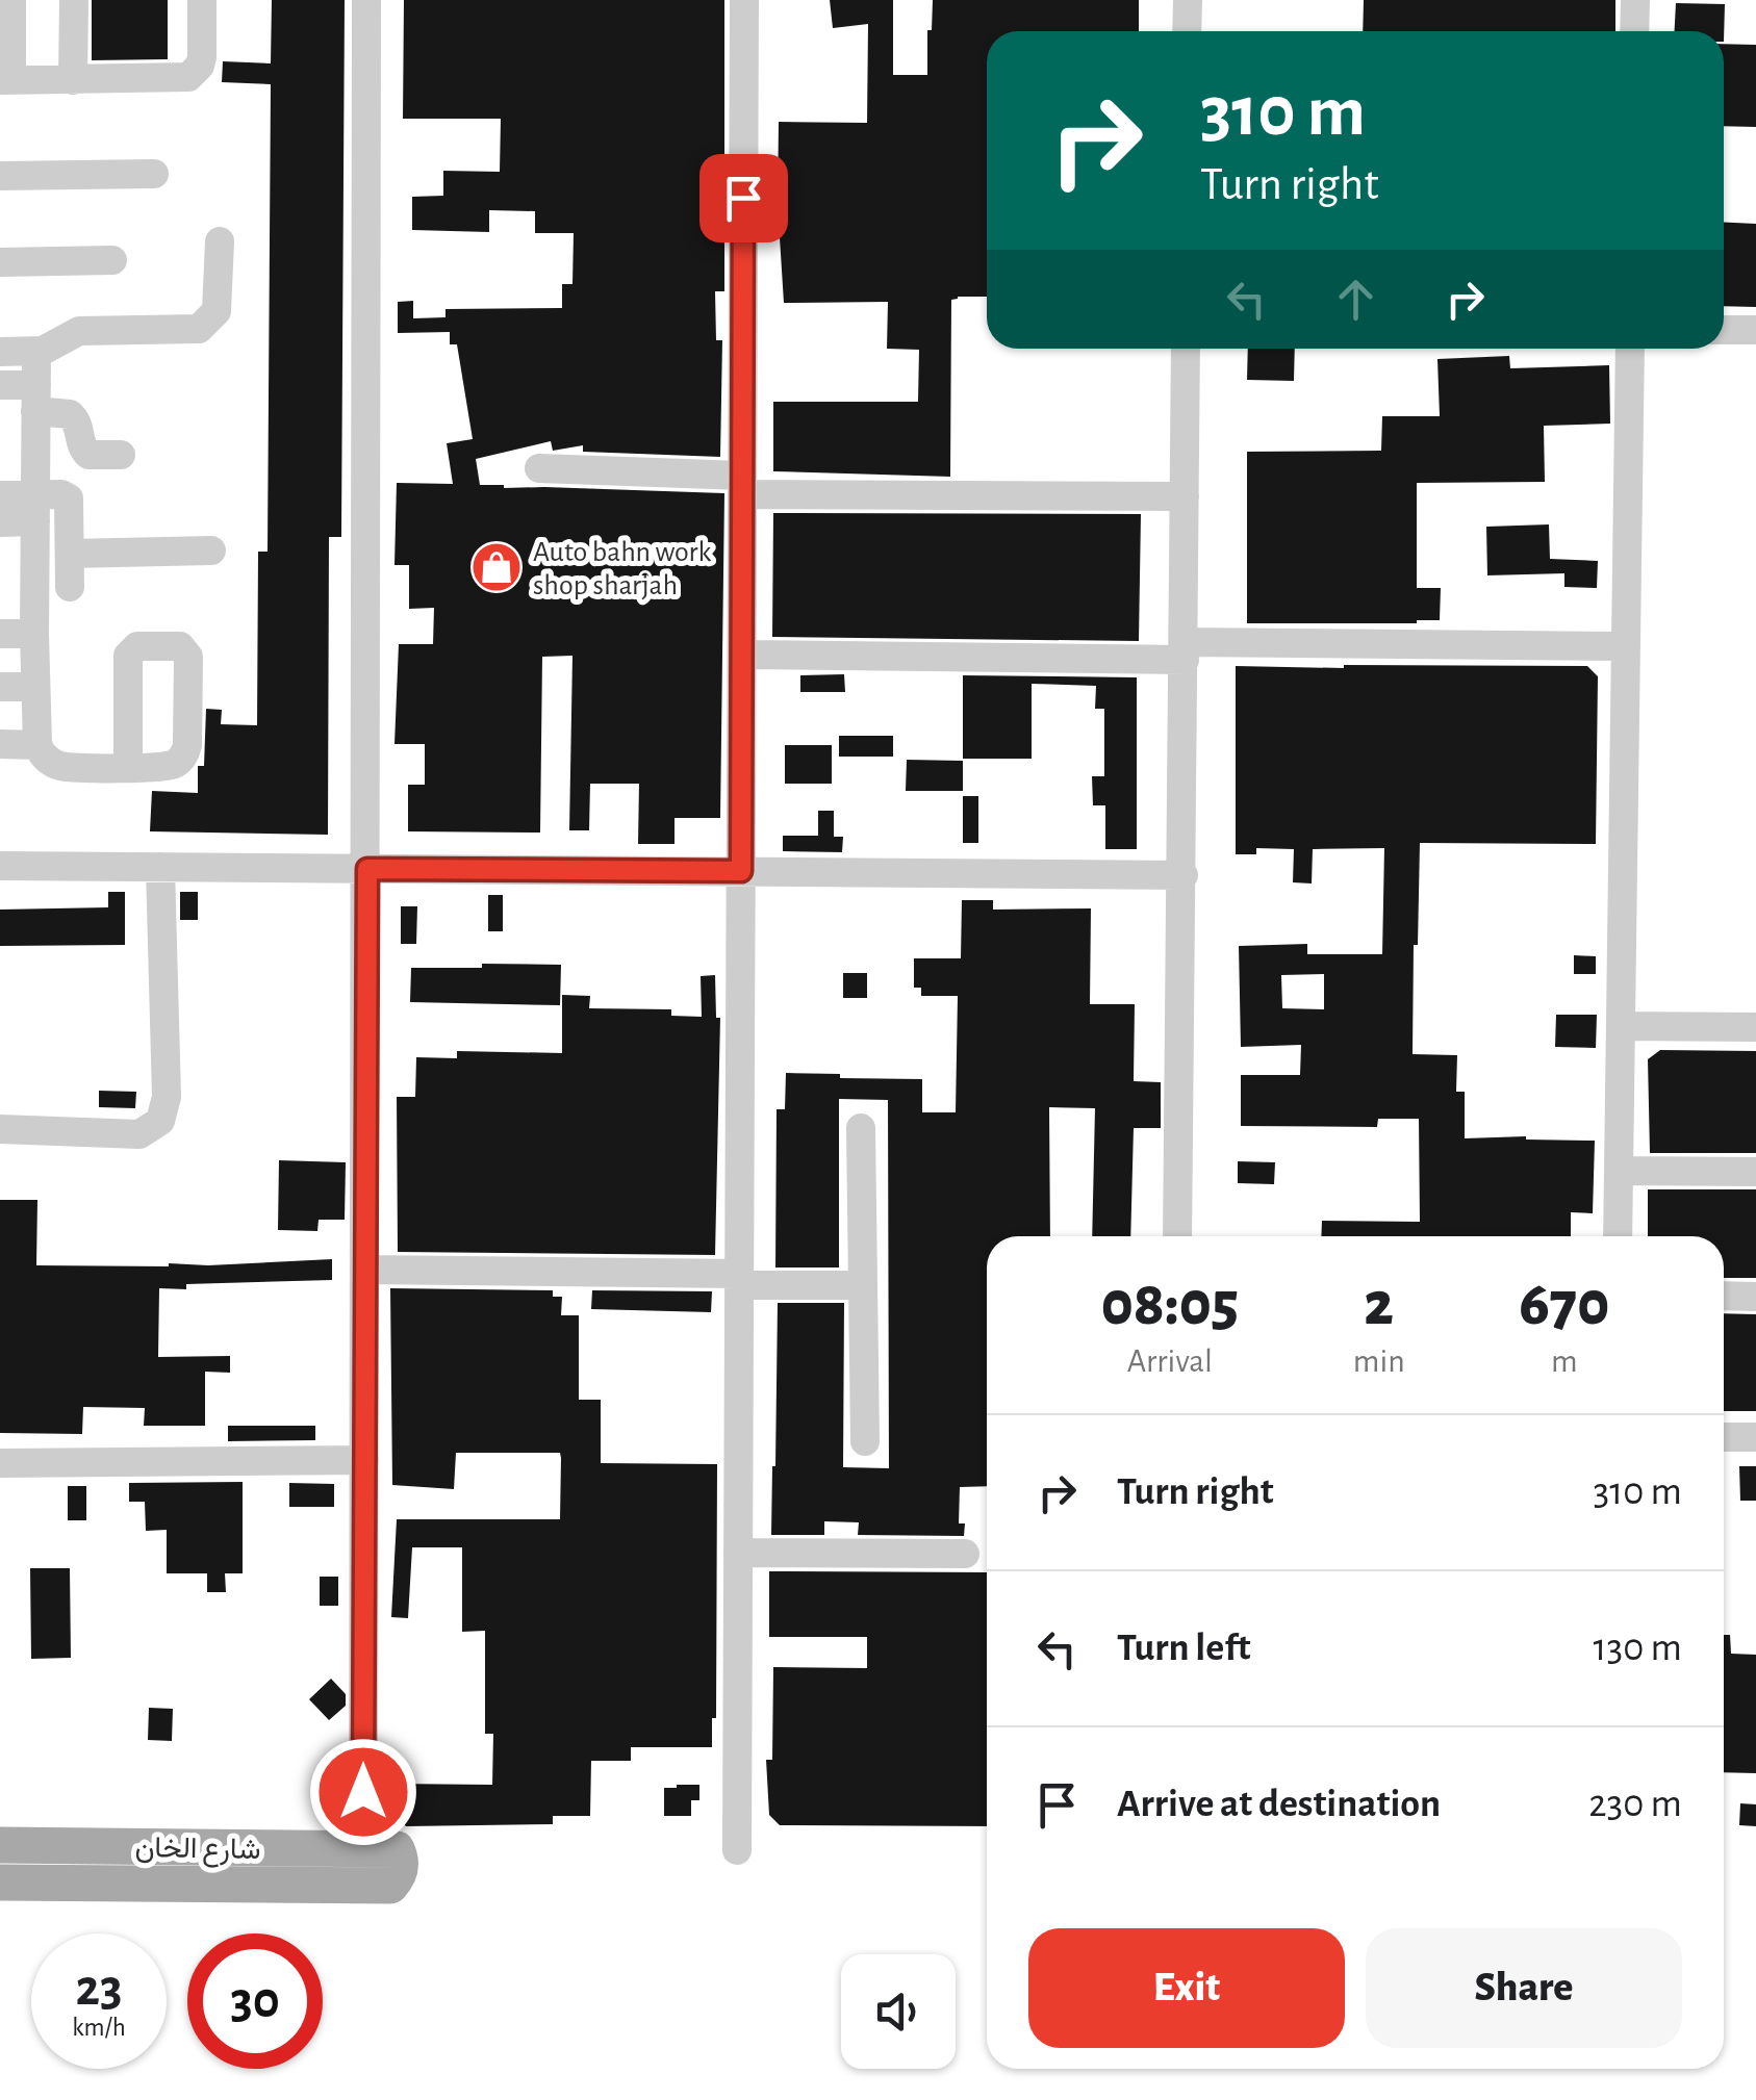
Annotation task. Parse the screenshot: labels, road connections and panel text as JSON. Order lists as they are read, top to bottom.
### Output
{
  "streets": {
    "main road": ["شارع الخان"]
  },
  "places": {
    "shop": ["Auto bahn work shop sharjah"]
  },
  "page": {
    "turn": ["310 m", "Turn right"],
    "eta": [
      "08:05",
      "Arrival",
      "2",
      "min",
      "670",
      "m"
    ],
    "list": [
      {
        "name": "Turn right",
        "value": "310 m"
      },
      {
        "name": "Turn left",
        "value": "130 m"
      },
      {
        "name": "Arrive at destination",
        "value": "230 m"
      }
    ],
    "buttons": ["Exit", "Share"],
    "speed": "23 km/h",
    "limit": "30"
  }
}
